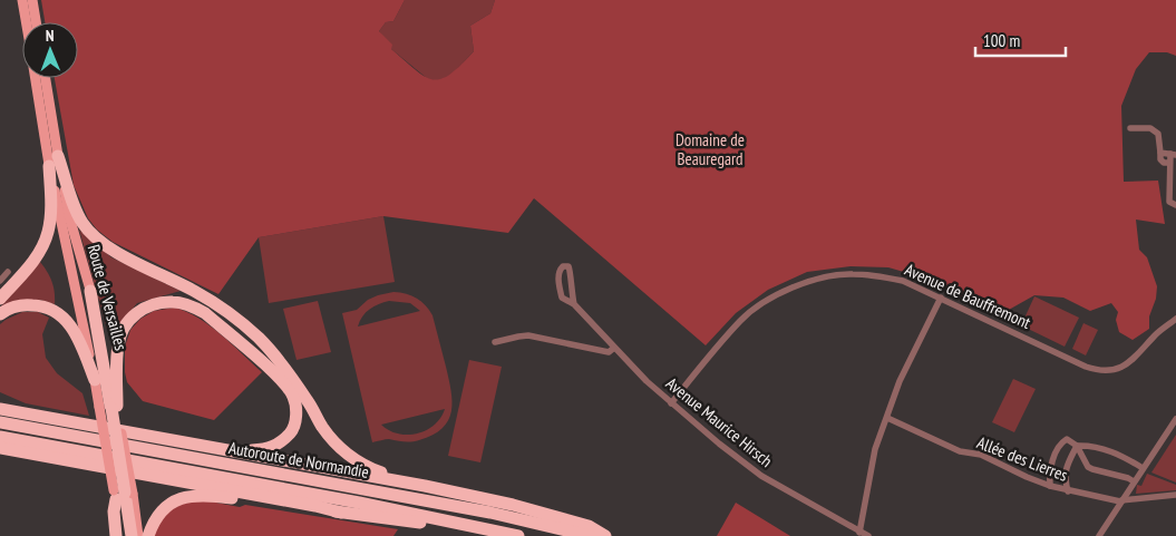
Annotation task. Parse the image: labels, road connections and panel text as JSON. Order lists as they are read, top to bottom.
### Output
{
  "streets": {
    "highway": ["Autoroute de Normandie"],
    "main road": ["Route de Versailles"],
    "street": ["Avenue de Bauffremont", "Avenue Maurice Hirsch", "Allée des Lierres"]
  },
  "crossings": [
    ["Avenue de Bauffremont", "Avenue Maurice Hirsch"]
  ],
  "parks": ["Domaine de Beauregard"],
  "scale_bar": "100 m",
  "north": "top"
}
